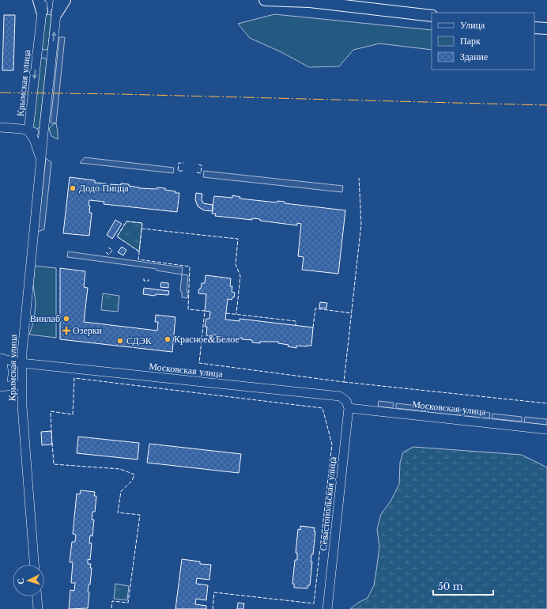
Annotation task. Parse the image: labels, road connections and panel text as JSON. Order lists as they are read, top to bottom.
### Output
{
  "streets": {
    "street": ["Крымская улица", "Московская улица", "Севастопольская улица"]
  },
  "crossings": [
    ["Крымская улица", "Московская улица"],
    ["Московская улица", "Севастопольская улица"]
  ],
  "places": {
    "other": [
      "Додо Пицца",
      "Винлаб",
      "Красное&Белое",
      "СДЭК"
    ],
    "health": ["Озерки"]
  },
  "legend": ["Улица", "Парк", "Здание"],
  "scale_bar": "50 m",
  "north": "left"
}
